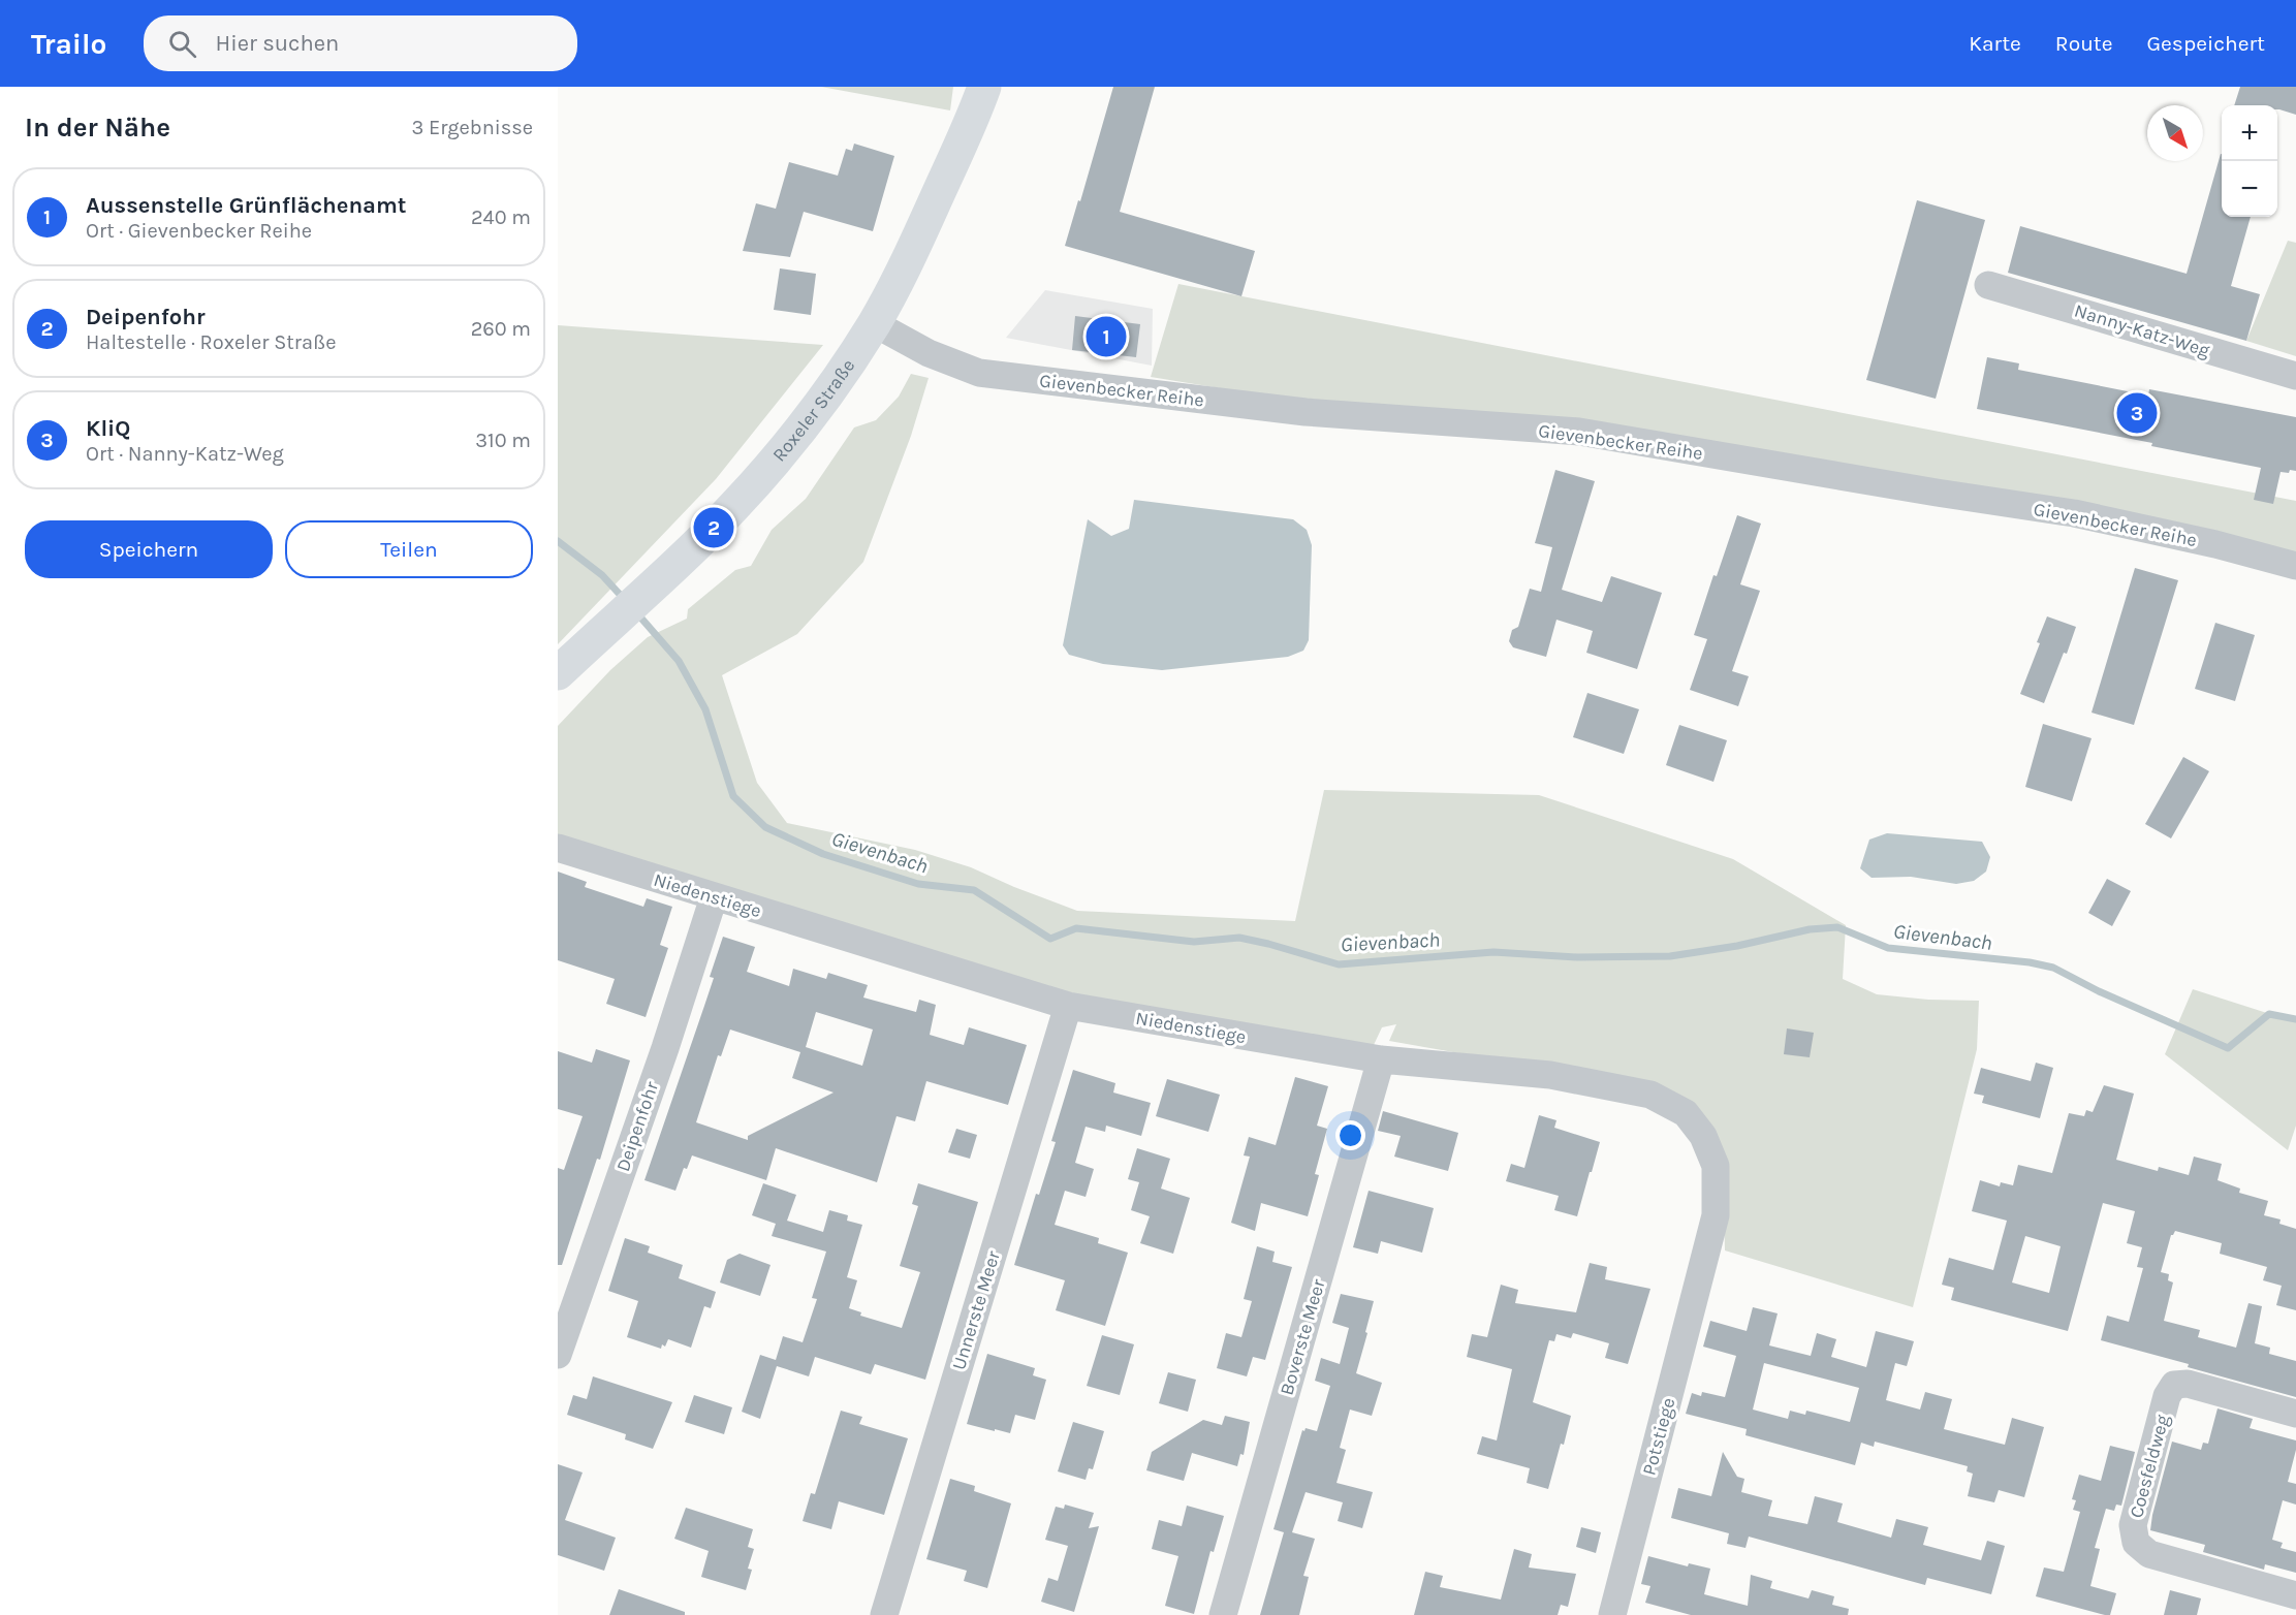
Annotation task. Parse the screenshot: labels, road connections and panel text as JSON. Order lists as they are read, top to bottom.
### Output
{
  "streets": {
    "main road": ["Roxeler Straße"],
    "street": [
      "Nanny-Katz-Weg",
      "Gievenbecker Reihe",
      "Niedenstiege",
      "Deipenfohr",
      "Unnerste Meer",
      "Boverste Meer",
      "Potstiege",
      "Coesfeldweg"
    ]
  },
  "crossings": [
    ["Gievenbecker Reihe", "Roxeler Straße"],
    ["Niedenstiege", "Deipenfohr"],
    ["Niedenstiege", "Unnerste Meer"],
    ["Niedenstiege", "Boverste Meer"],
    ["Niedenstiege", "Potstiege"]
  ],
  "water": ["Gievenbach"],
  "north": "bottom right",
  "page": {
    "header": "Trailo",
    "search": "Hier suchen",
    "nav": ["Karte", "Route", "Gespeichert"],
    "heading": ["In der Nähe", "3 Ergebnisse"],
    "map_buttons": ["+", "−"],
    "list": [
      {
        "mark": "1",
        "name": "Aussenstelle Grünflächenamt",
        "note": "Ort · Gievenbecker Reihe",
        "value": "240 m"
      },
      {
        "mark": "2",
        "name": "Deipenfohr",
        "note": "Haltestelle · Roxeler Straße",
        "value": "260 m"
      },
      {
        "mark": "3",
        "name": "KliQ",
        "note": "Ort · Nanny-Katz-Weg",
        "value": "310 m"
      }
    ],
    "pins": ["1", "3", "2"],
    "buttons": ["Speichern", "Teilen"]
  }
}
